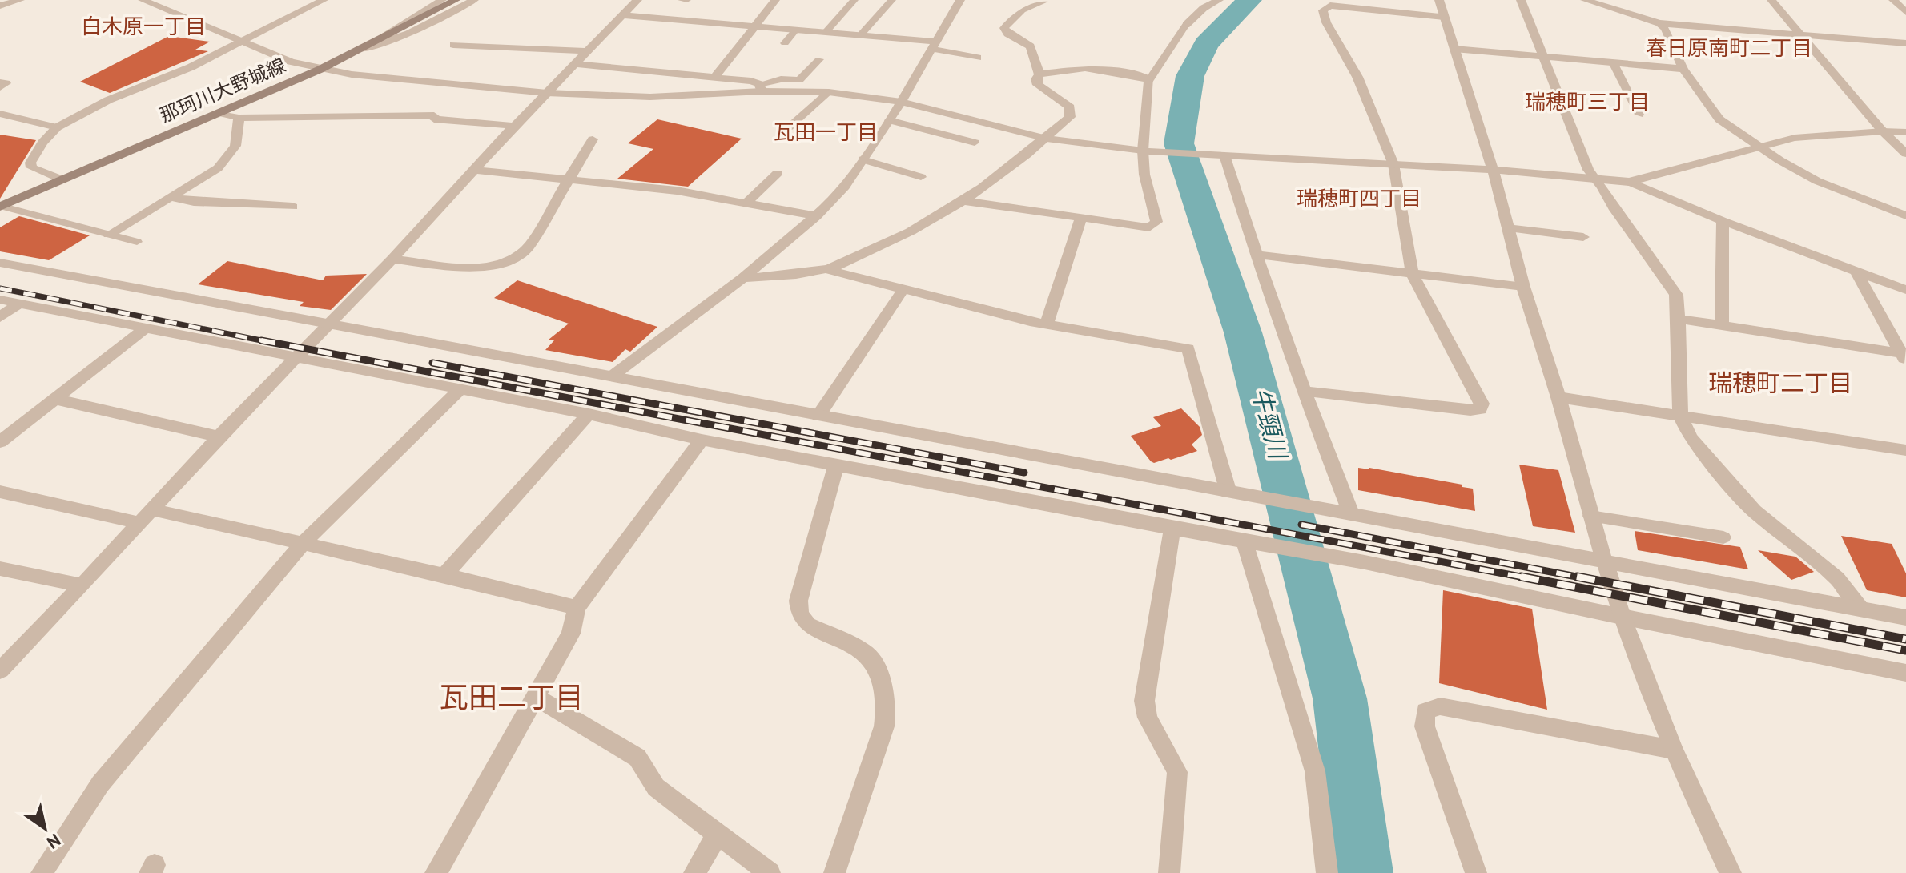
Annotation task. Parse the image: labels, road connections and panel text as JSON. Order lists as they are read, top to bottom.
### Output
{
  "streets": {
    "main road": ["那珂川大野城線"]
  },
  "districts": [
    "白木原一丁目",
    "春日原南町二丁目",
    "瑞穂町三丁目",
    "瓦田一丁目",
    "瑞穂町四丁目",
    "瑞穂町二丁目",
    "瓦田二丁目"
  ],
  "water": ["牛頸川"],
  "north": "bottom right"
}
